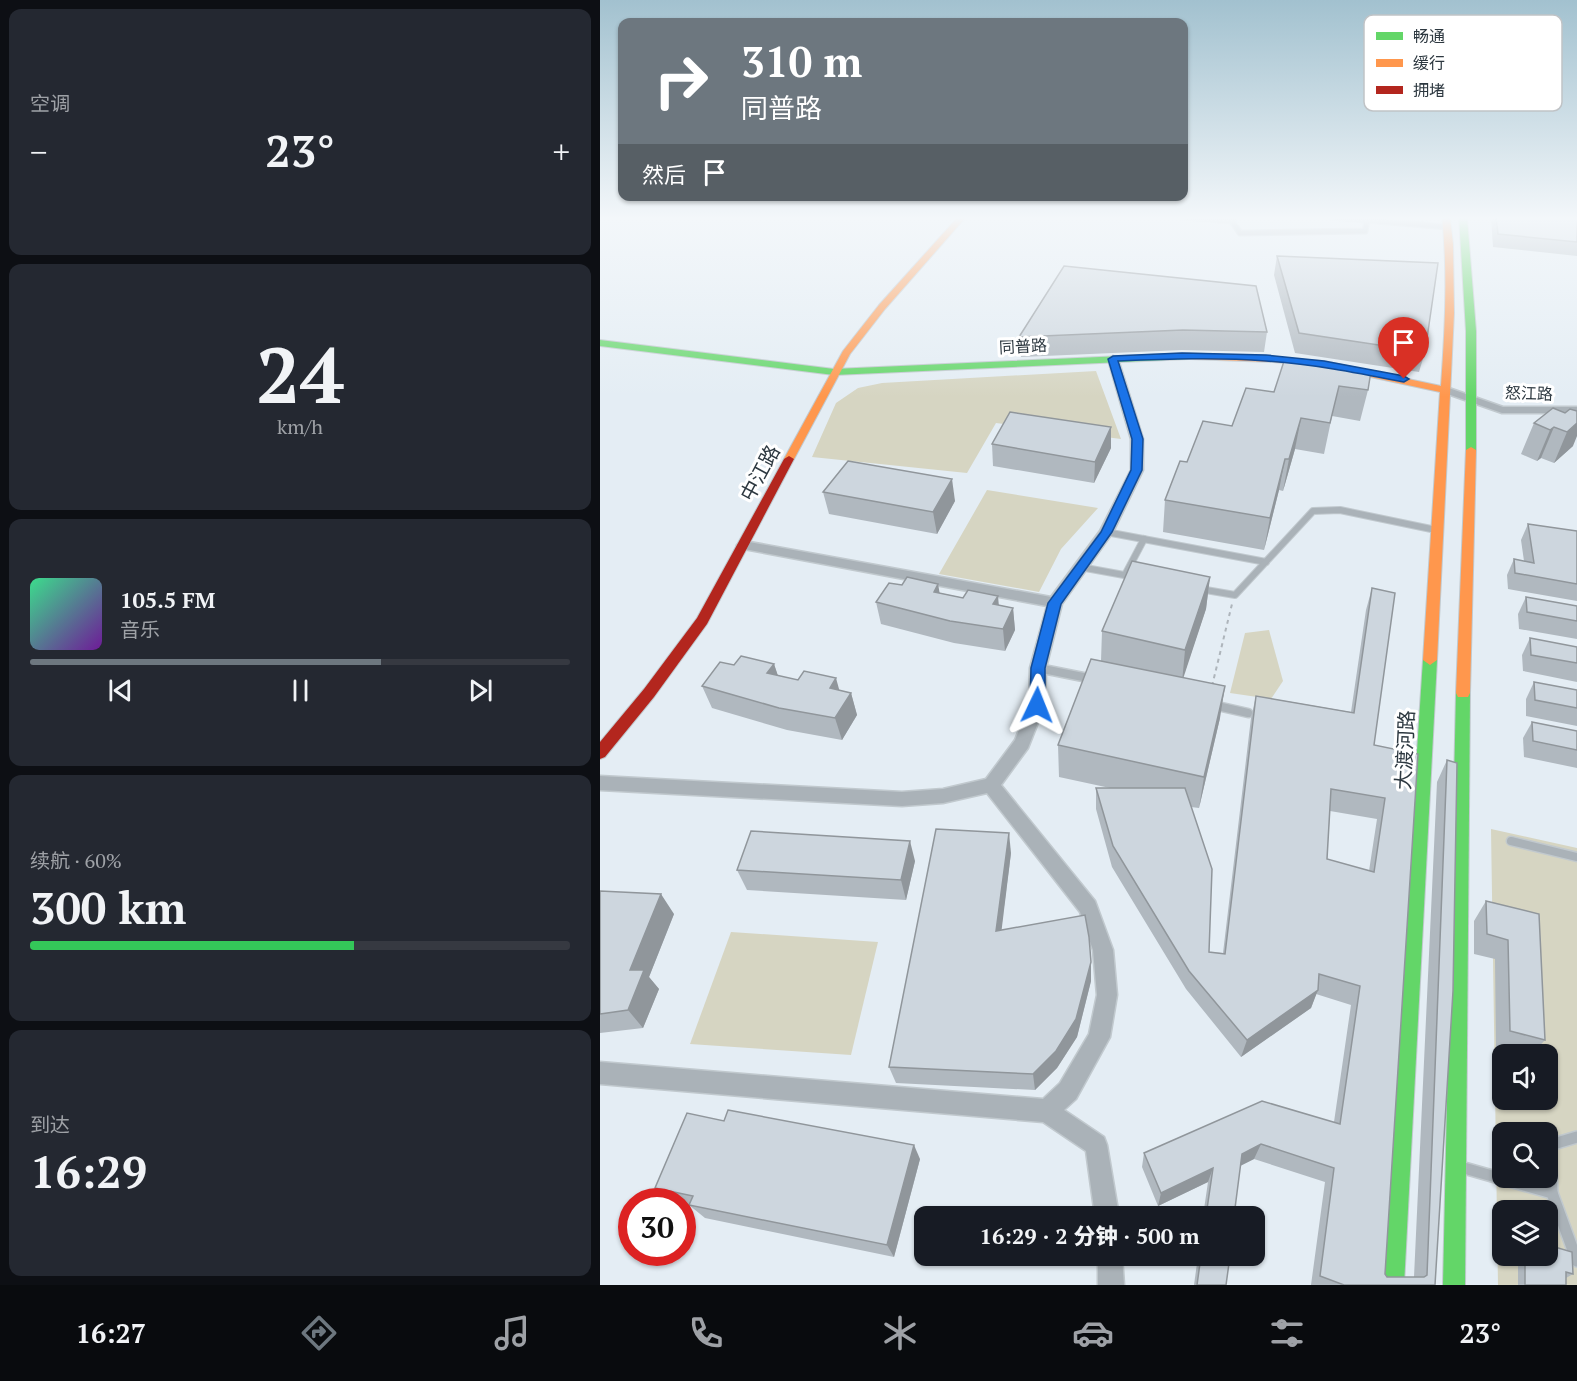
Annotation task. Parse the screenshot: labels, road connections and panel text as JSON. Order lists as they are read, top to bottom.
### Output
{
  "streets": {
    "main road": ["同普路", "中江路", "大渡河路"],
    "street": ["怒江路"]
  },
  "crossings": [
    ["同普路", "怒江路"],
    ["同普路", "中江路"],
    ["同普路", "大渡河路"],
    ["怒江路", "大渡河路"]
  ],
  "legend": ["畅通", "缓行", "拥堵"],
  "page": {
    "tile": [
      "空调",
      ["24", "km/h"],
      ["续航 · 60%", "300 km"],
      ["到达", "16:29"]
    ],
    "turn": ["310 m", "同普路"],
    "heat": ["−", "23°", "+"],
    "then": "然后",
    "song": ["105.5 FM", "音乐"],
    "limit": "30",
    "trip": "16:29 · 2 分钟 · 500 m",
    "tabs": ["16:27", "23°"]
  }
}
